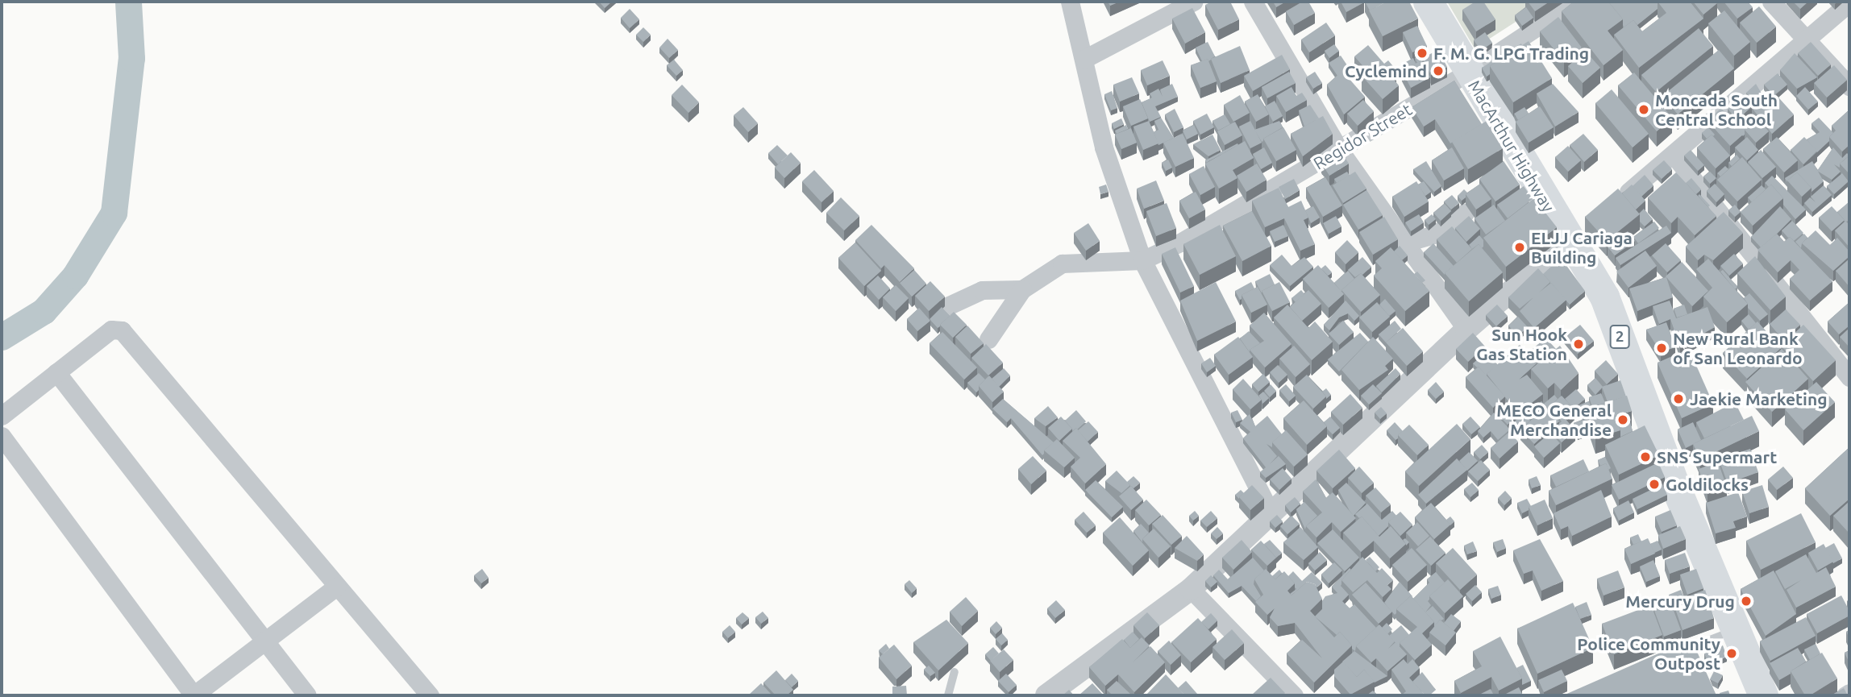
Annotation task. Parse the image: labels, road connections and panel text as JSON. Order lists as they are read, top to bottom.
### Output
{
  "streets": {
    "highway": ["MacArthur Highway", "2"],
    "street": ["Regidor Street"]
  },
  "crossings": [
    ["Regidor Street", "MacArthur Highway"]
  ],
  "places": [
    "F. M. G. LPG Trading",
    "Cyclemind",
    "Moncada South Central School",
    "ELJJ Cariaga Building",
    "Sun Hook Gas Station",
    "New Rural Bank of San Leonardo",
    "Jaekie Marketing",
    "MECO General Merchandise",
    "SNS Supermart",
    "Goldilocks",
    "Mercury Drug",
    "Police Community Outpost"
  ]
}
